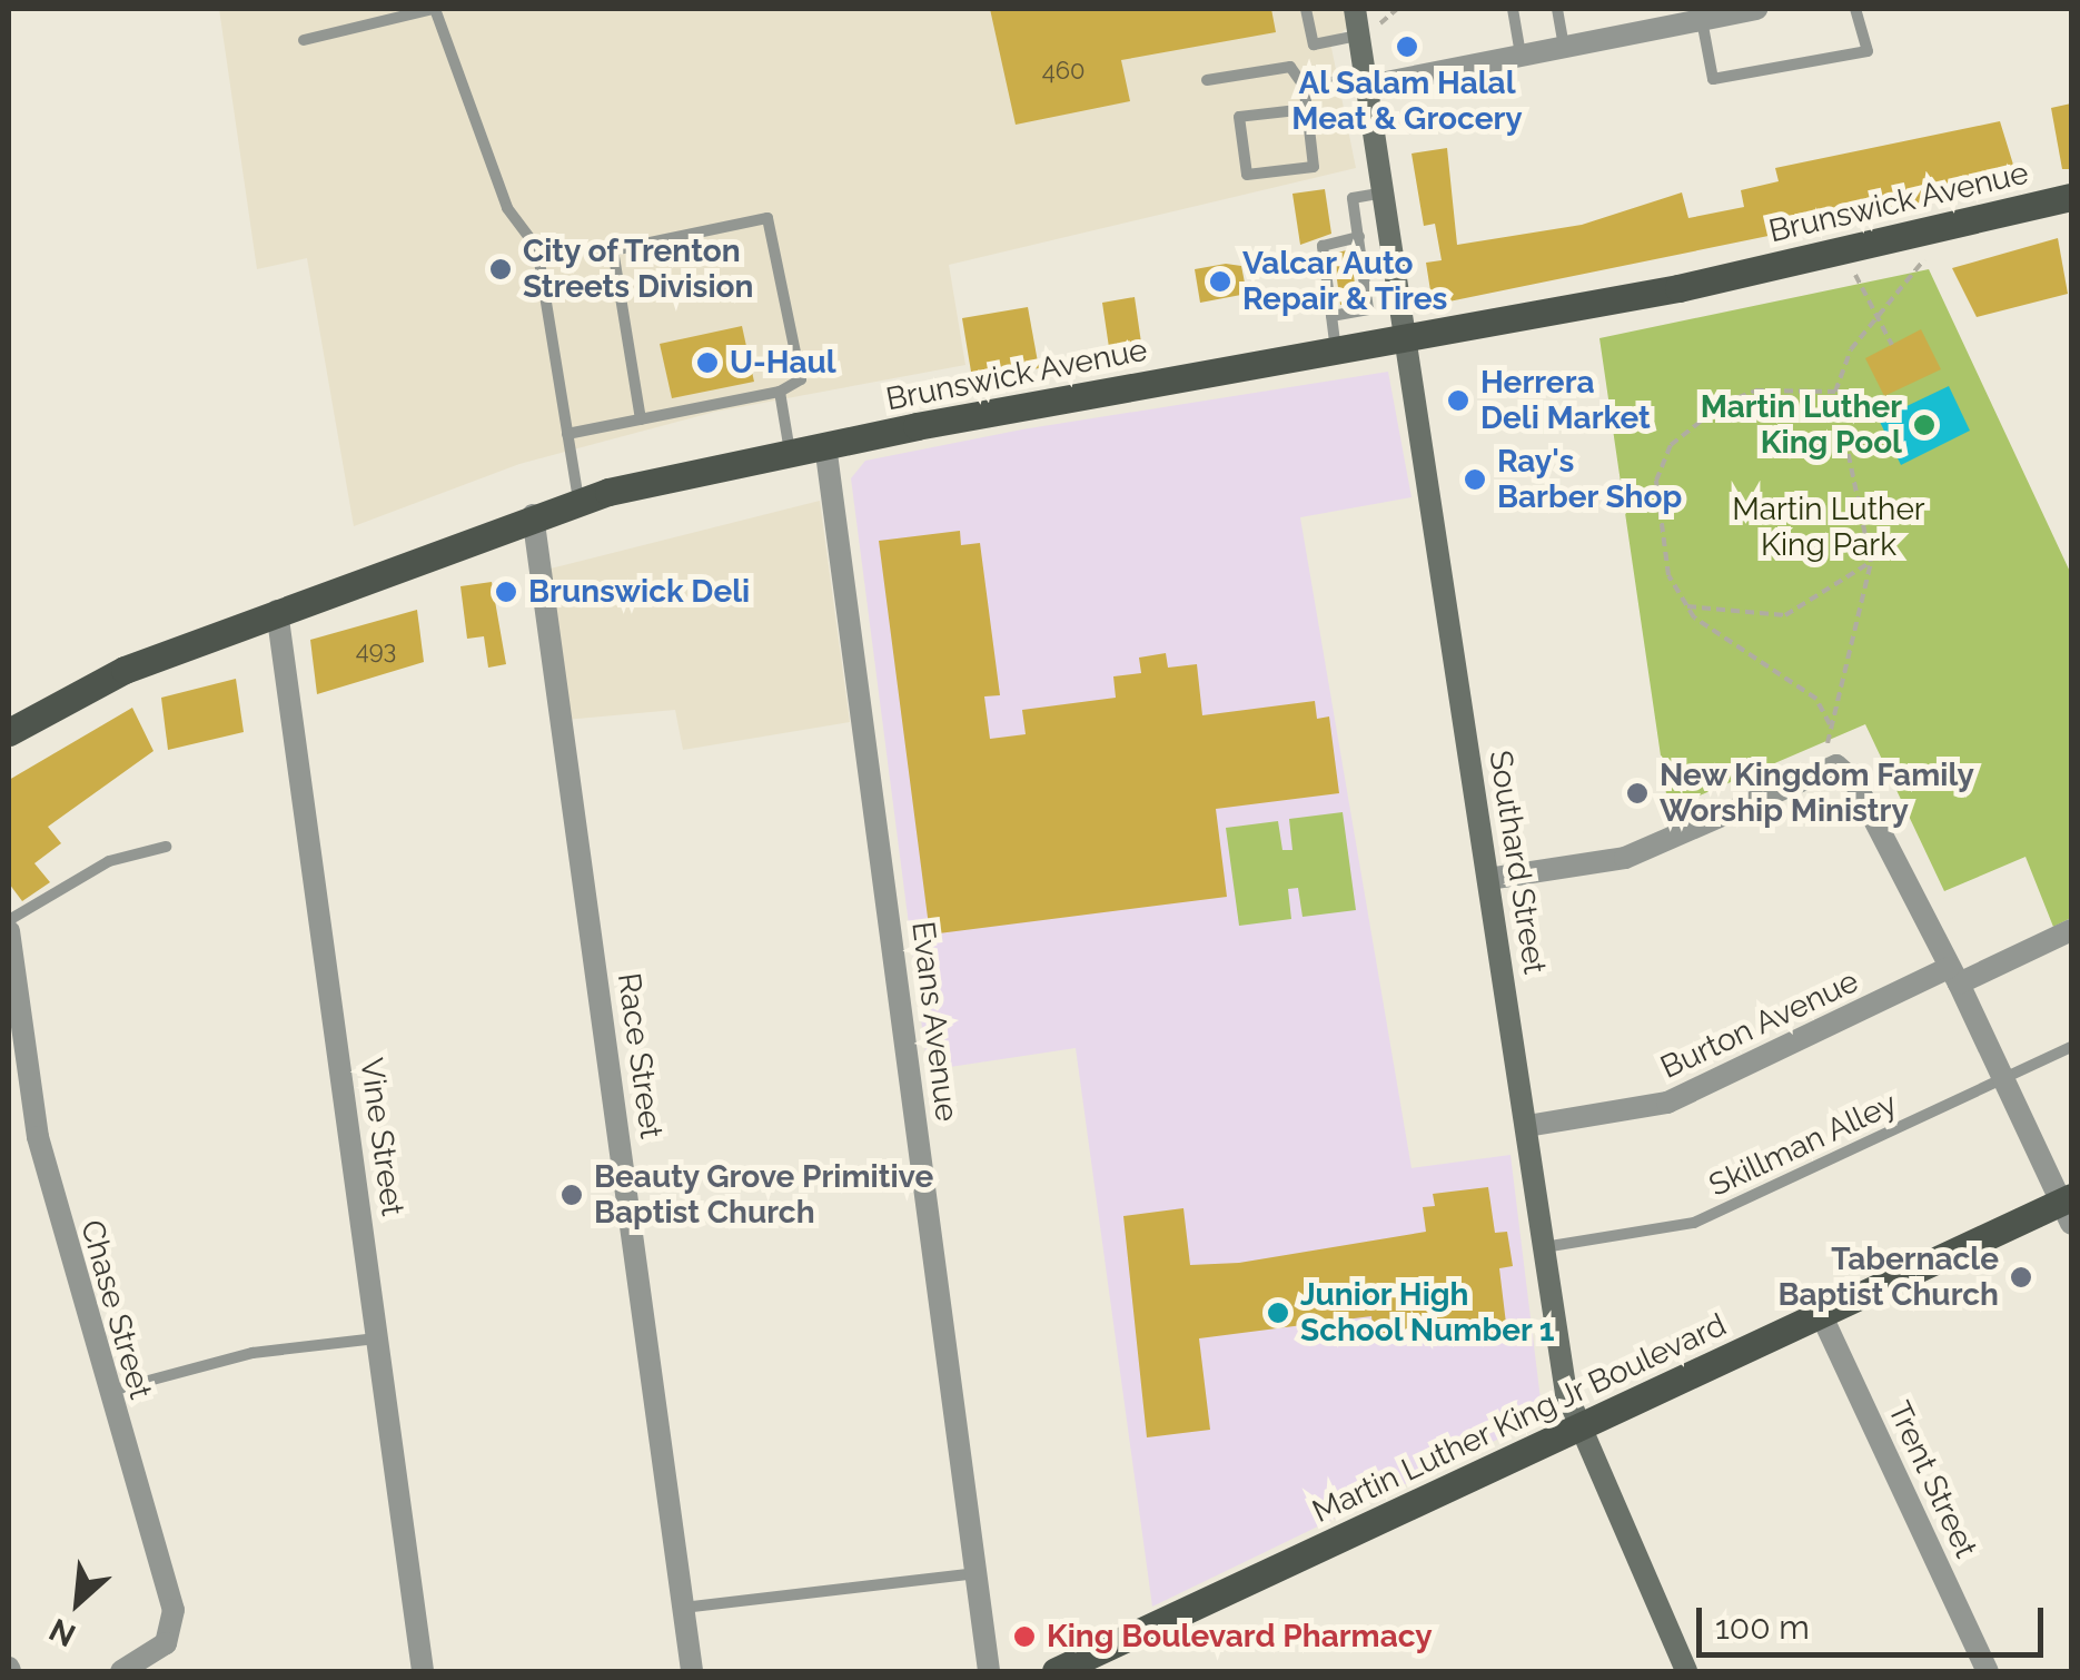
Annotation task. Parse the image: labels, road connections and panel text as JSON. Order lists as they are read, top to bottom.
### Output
{
  "streets": {
    "main road": ["Brunswick Avenue", "Southard Street", "Martin Luther King Jr Boulevard"],
    "street": [
      "Evans Avenue",
      "Burton Avenue",
      "Race Street",
      "Vine Street",
      "Chase Street",
      "Trent Street"
    ],
    "lane": ["Skillman Alley"]
  },
  "crossings": [
    ["Brunswick Avenue", "Southard Street"],
    ["Brunswick Avenue", "Evans Avenue"],
    ["Brunswick Avenue", "Race Street"],
    ["Brunswick Avenue", "Vine Street"],
    ["Southard Street", "Burton Avenue"],
    ["Southard Street", "Skillman Alley"],
    ["Southard Street", "Martin Luther King Jr Boulevard"],
    ["Martin Luther King Jr Boulevard", "Trent Street"]
  ],
  "parks": ["Martin Luther King Park"],
  "places": [
    "Al Salam Halal Meat & Grocery",
    "City of Trenton Streets Division",
    "Valcar Auto Repair & Tires",
    "U-Haul",
    "Herrera Deli Market",
    "Martin Luther King Pool",
    "Ray's Barber Shop",
    "Brunswick Deli",
    "New Kingdom Family Worship Ministry",
    "Beauty Grove Primitive Baptist Church",
    "Tabernacle Baptist Church",
    "Junior High School Number 1",
    "King Boulevard Pharmacy"
  ],
  "house_numbers": ["460", "493"],
  "scale_bar": "100 m",
  "north": "bottom left"
}
